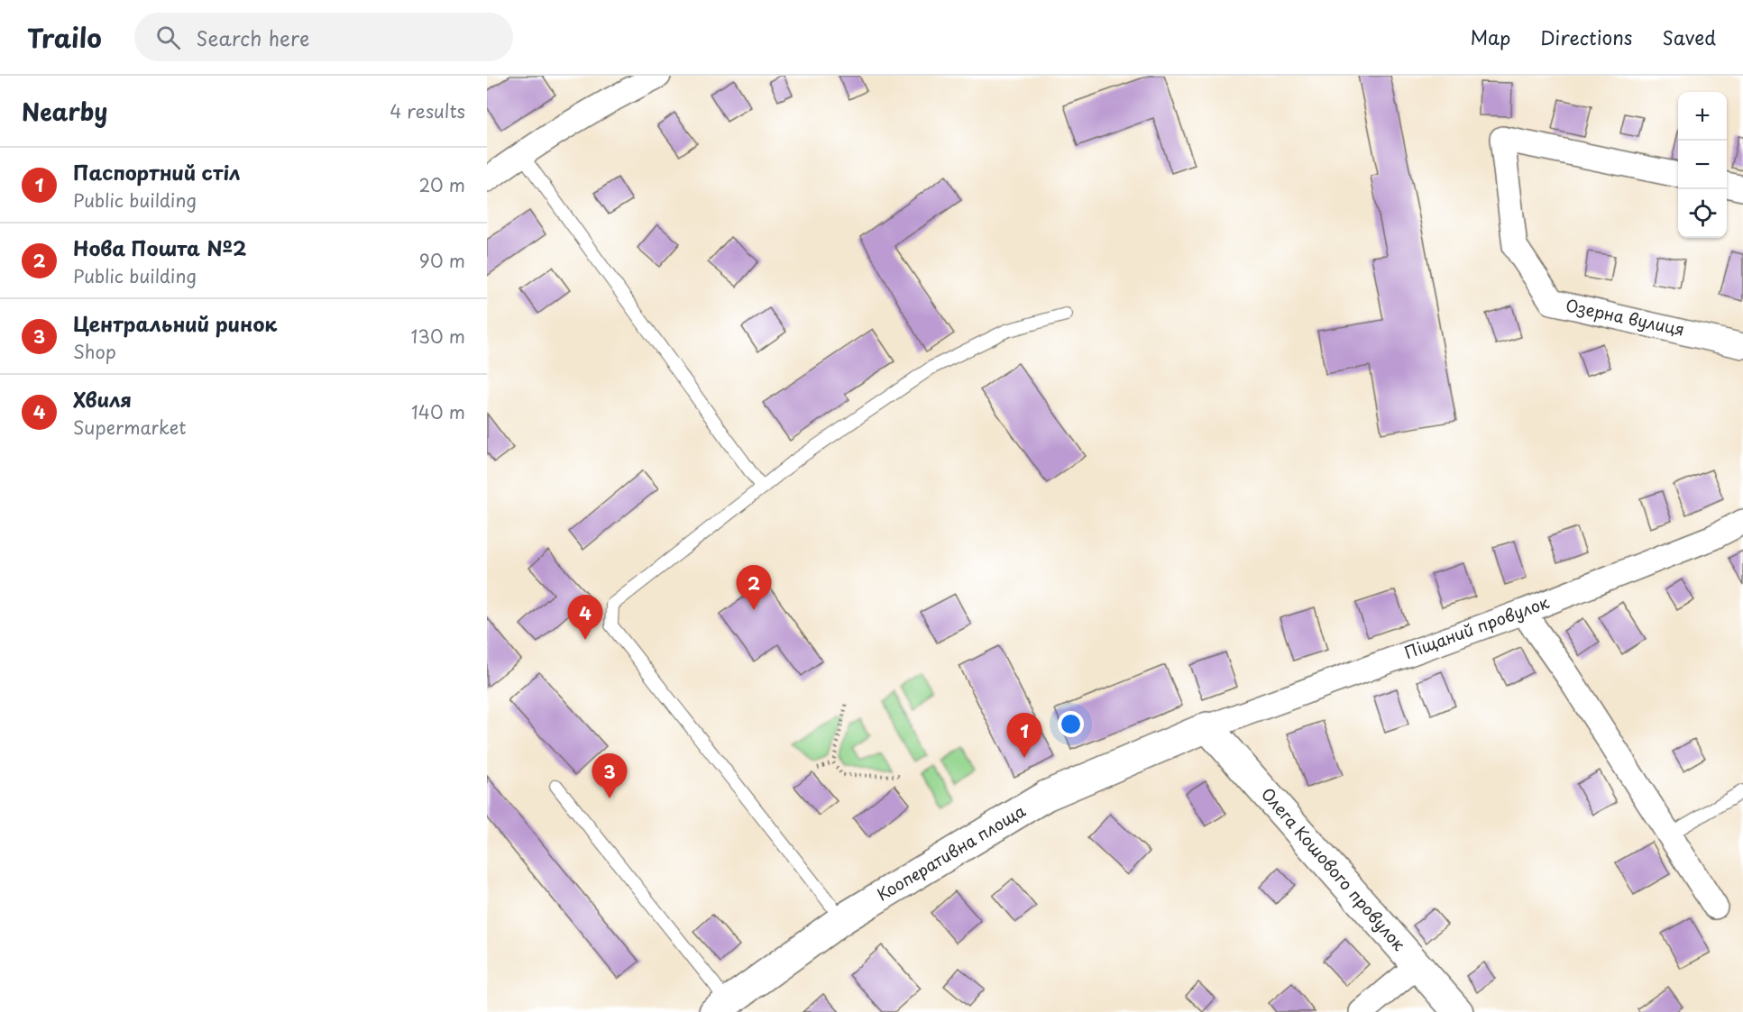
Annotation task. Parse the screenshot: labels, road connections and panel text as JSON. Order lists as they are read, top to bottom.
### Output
{
  "streets": {
    "street": [
      "Озерна вулиця",
      "Піщаний провулок",
      "Кооперативна площа",
      "Олега Кошового провулок"
    ]
  },
  "crossings": [
    ["Піщаний провулок", "Кооперативна площа"],
    ["Піщаний провулок", "Олега Кошового провулок"],
    ["Кооперативна площа", "Олега Кошового провулок"]
  ],
  "page": {
    "header": "Trailo",
    "search": "Search here",
    "nav": ["Map", "Directions", "Saved"],
    "heading": ["Nearby", "4 results"],
    "map_buttons": ["+", "−"],
    "list": [
      {
        "mark": "1",
        "name": "Паспортний стіл",
        "note": "Public building",
        "value": "20 m"
      },
      {
        "mark": "2",
        "name": "Нова Пошта №2",
        "note": "Public building",
        "value": "90 m"
      },
      {
        "mark": "3",
        "name": "Центральний ринок",
        "note": "Shop",
        "value": "130 m"
      },
      {
        "mark": "4",
        "name": "Хвиля",
        "note": "Supermarket",
        "value": "140 m"
      }
    ],
    "pins": [
      "2",
      "4",
      "1",
      "3"
    ]
  }
}
